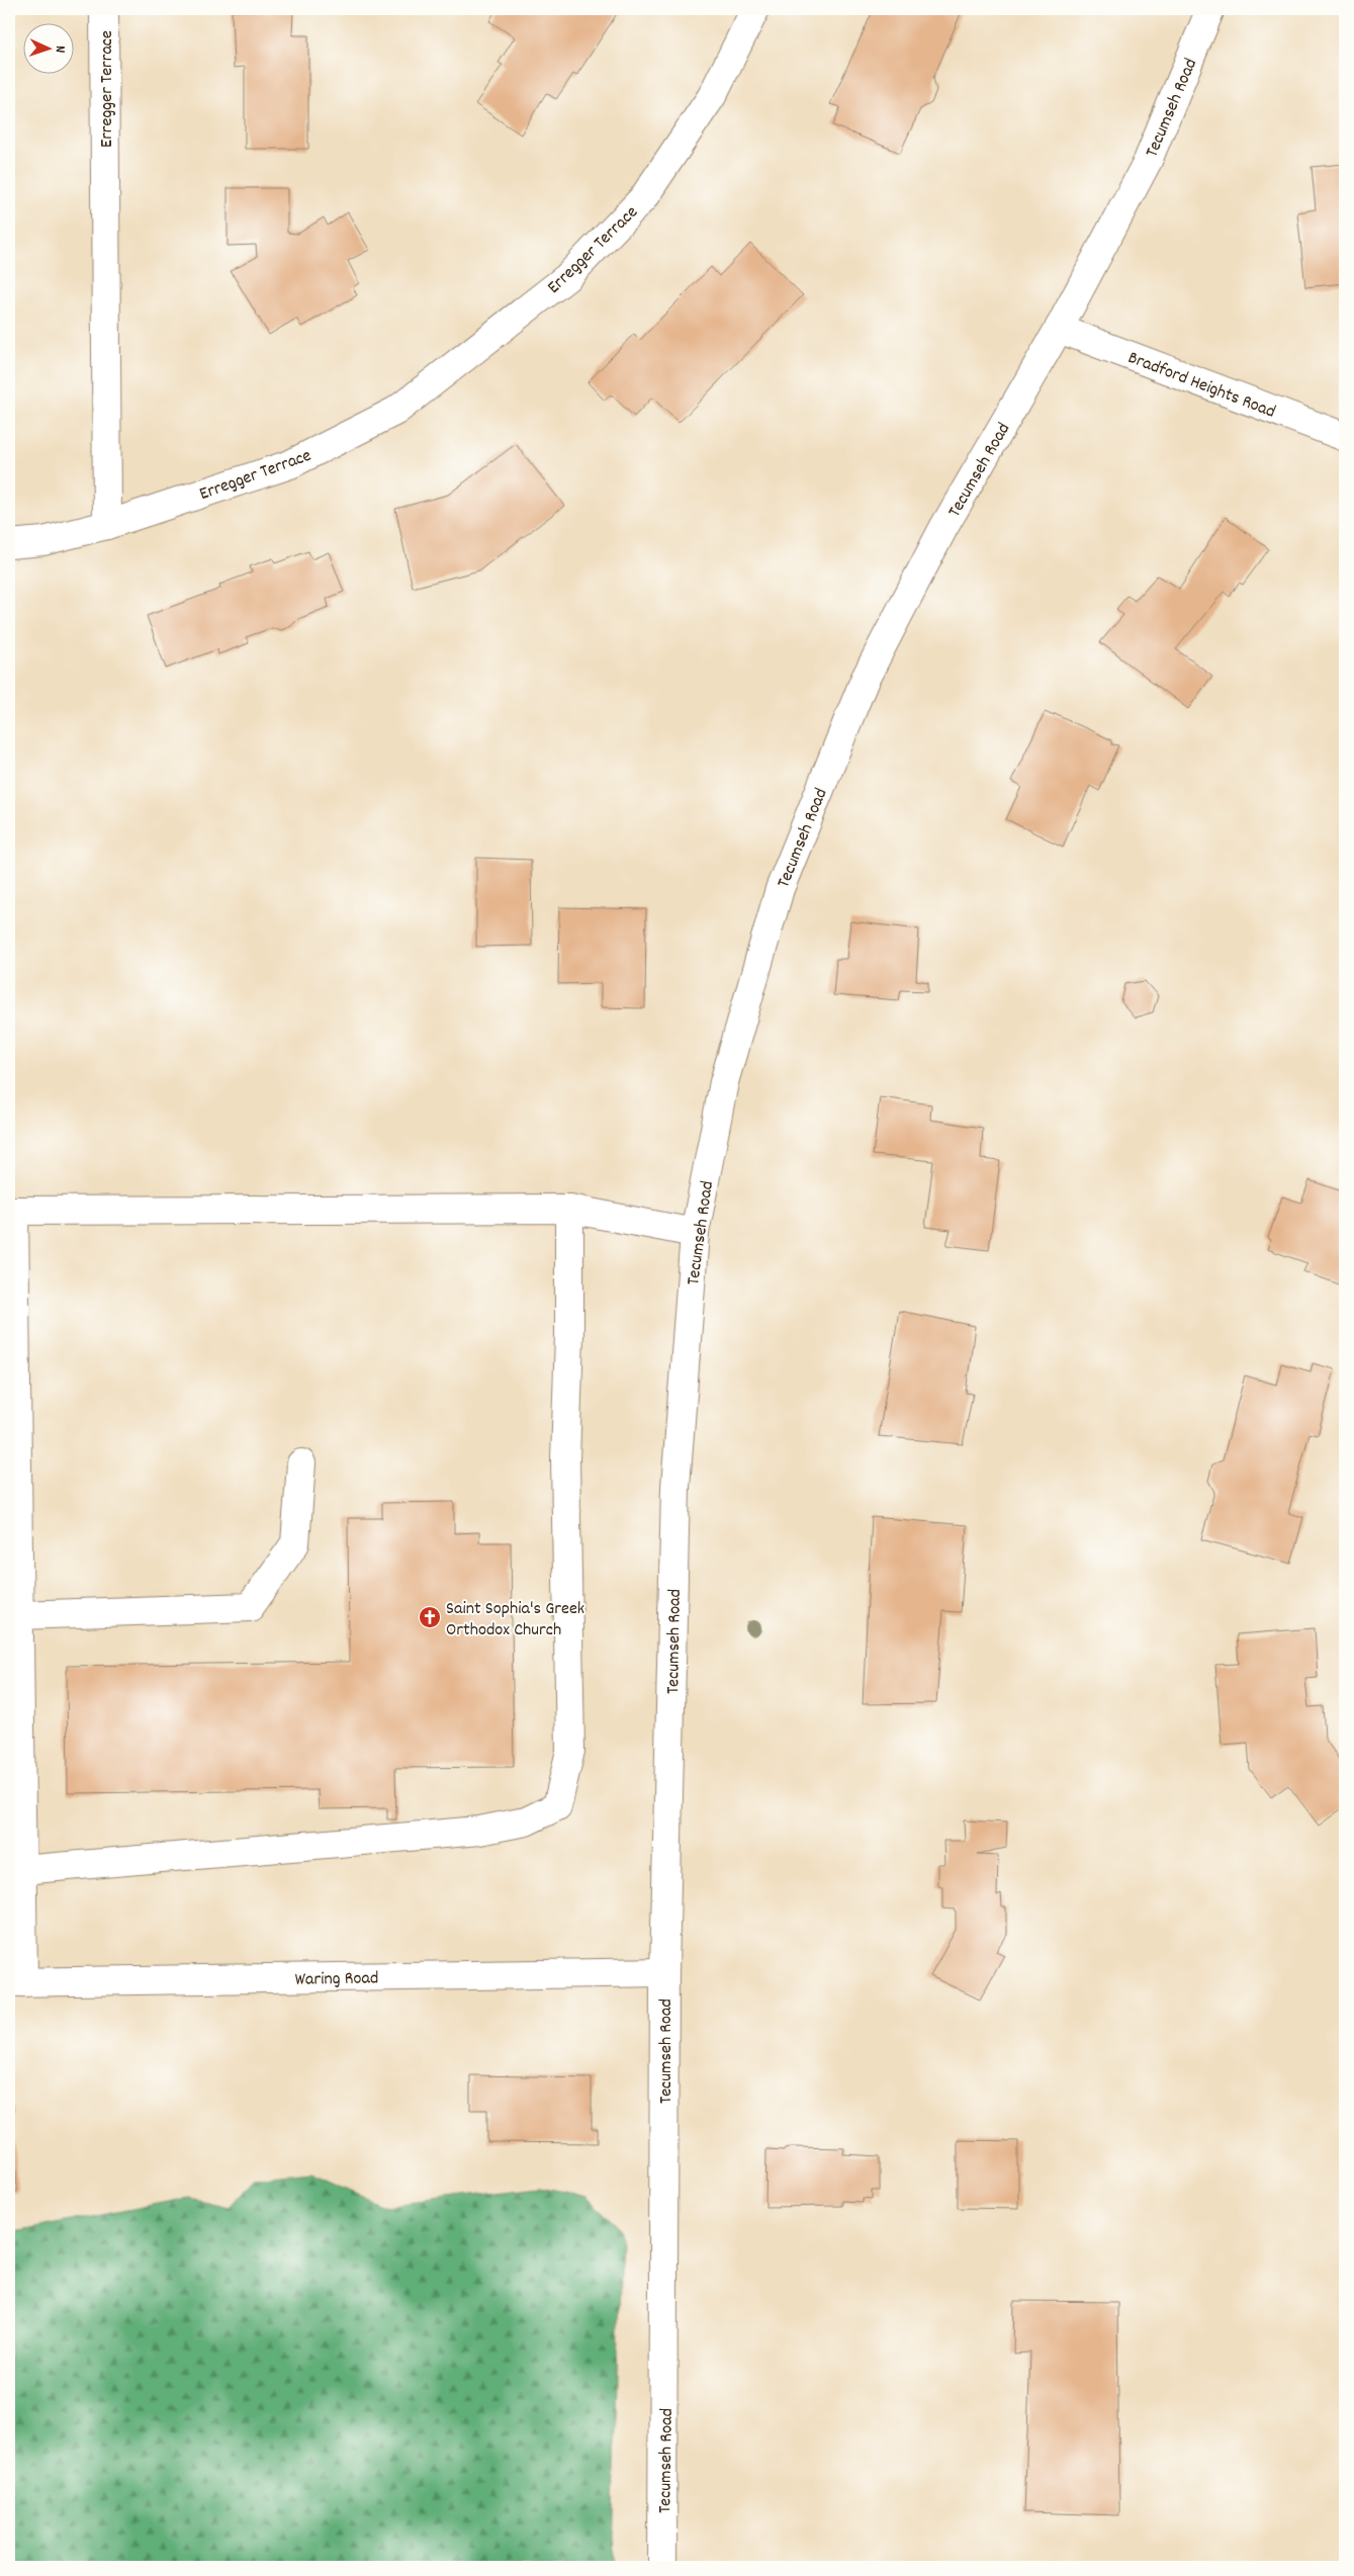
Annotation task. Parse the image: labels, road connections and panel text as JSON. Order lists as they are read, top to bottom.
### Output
{
  "streets": {
    "street": [
      "Erregger Terrace",
      "Tecumseh Road",
      "Bradford Heights Road",
      "Waring Road"
    ]
  },
  "crossings": [
    ["Tecumseh Road", "Bradford Heights Road"],
    ["Tecumseh Road", "Waring Road"]
  ],
  "places": {
    "church": ["Saint Sophia's Greek Orthodox Church"]
  },
  "north": "right"
}
